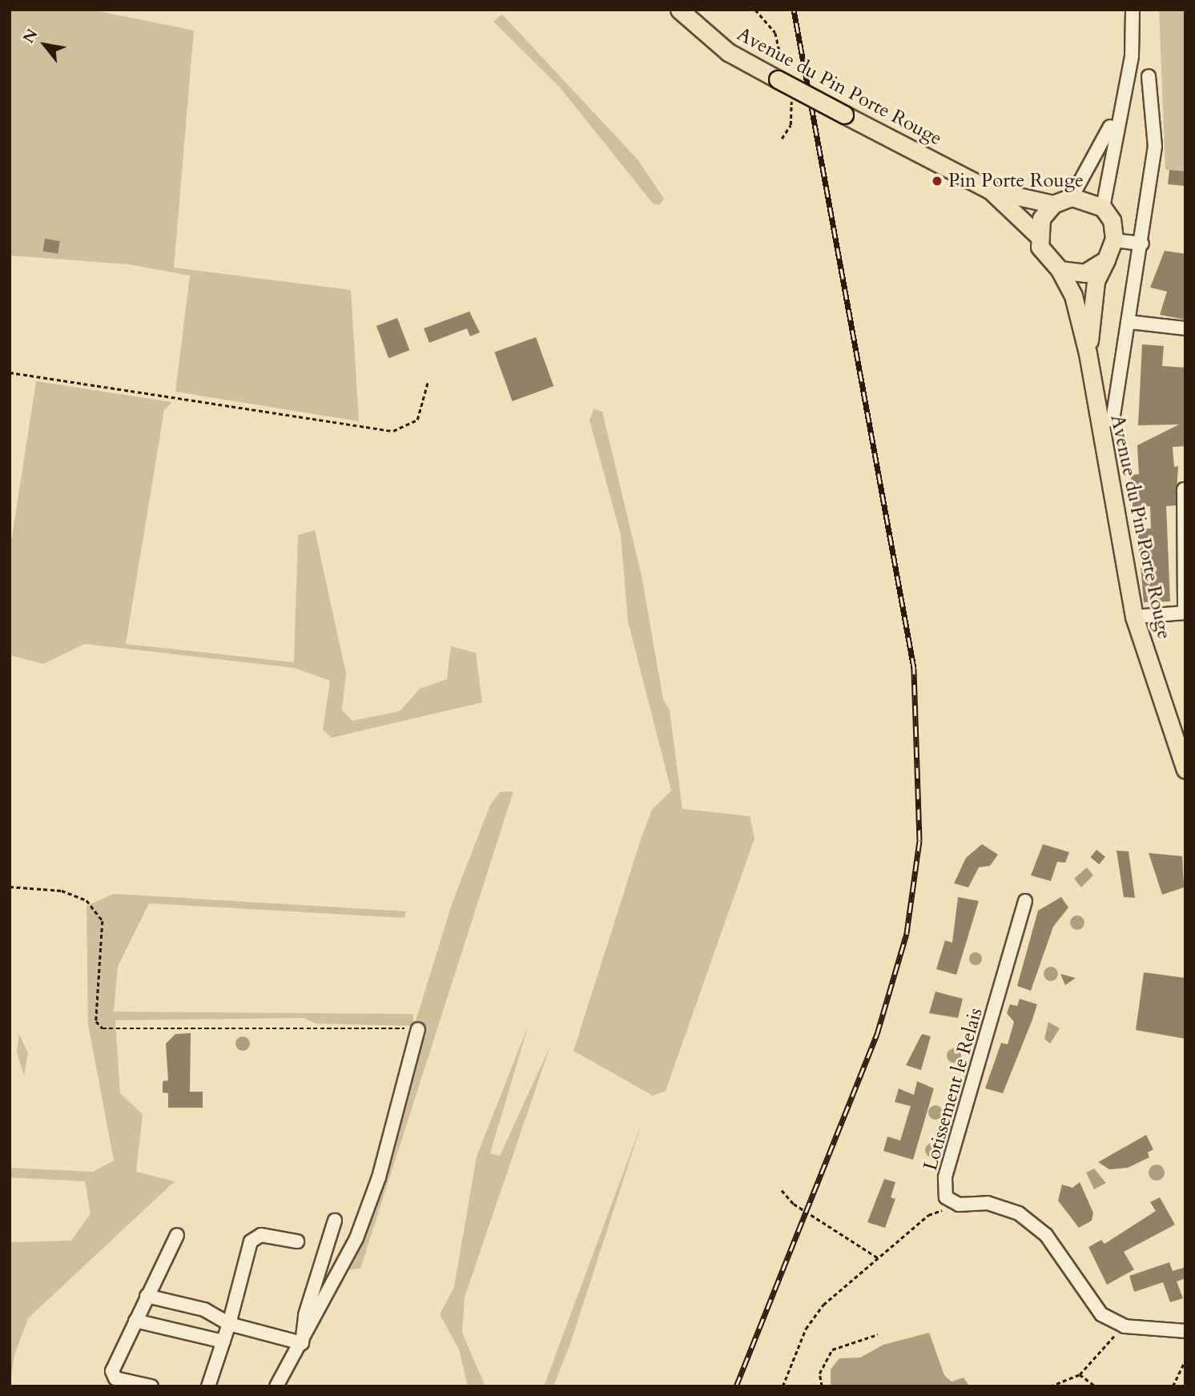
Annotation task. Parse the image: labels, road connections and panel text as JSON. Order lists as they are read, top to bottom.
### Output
{
  "streets": {
    "main road": ["Avenue du Pin Porte Rouge"],
    "street": ["Lotissement le Relais"]
  },
  "places": ["Pin Porte Rouge"],
  "north": "top left"
}
